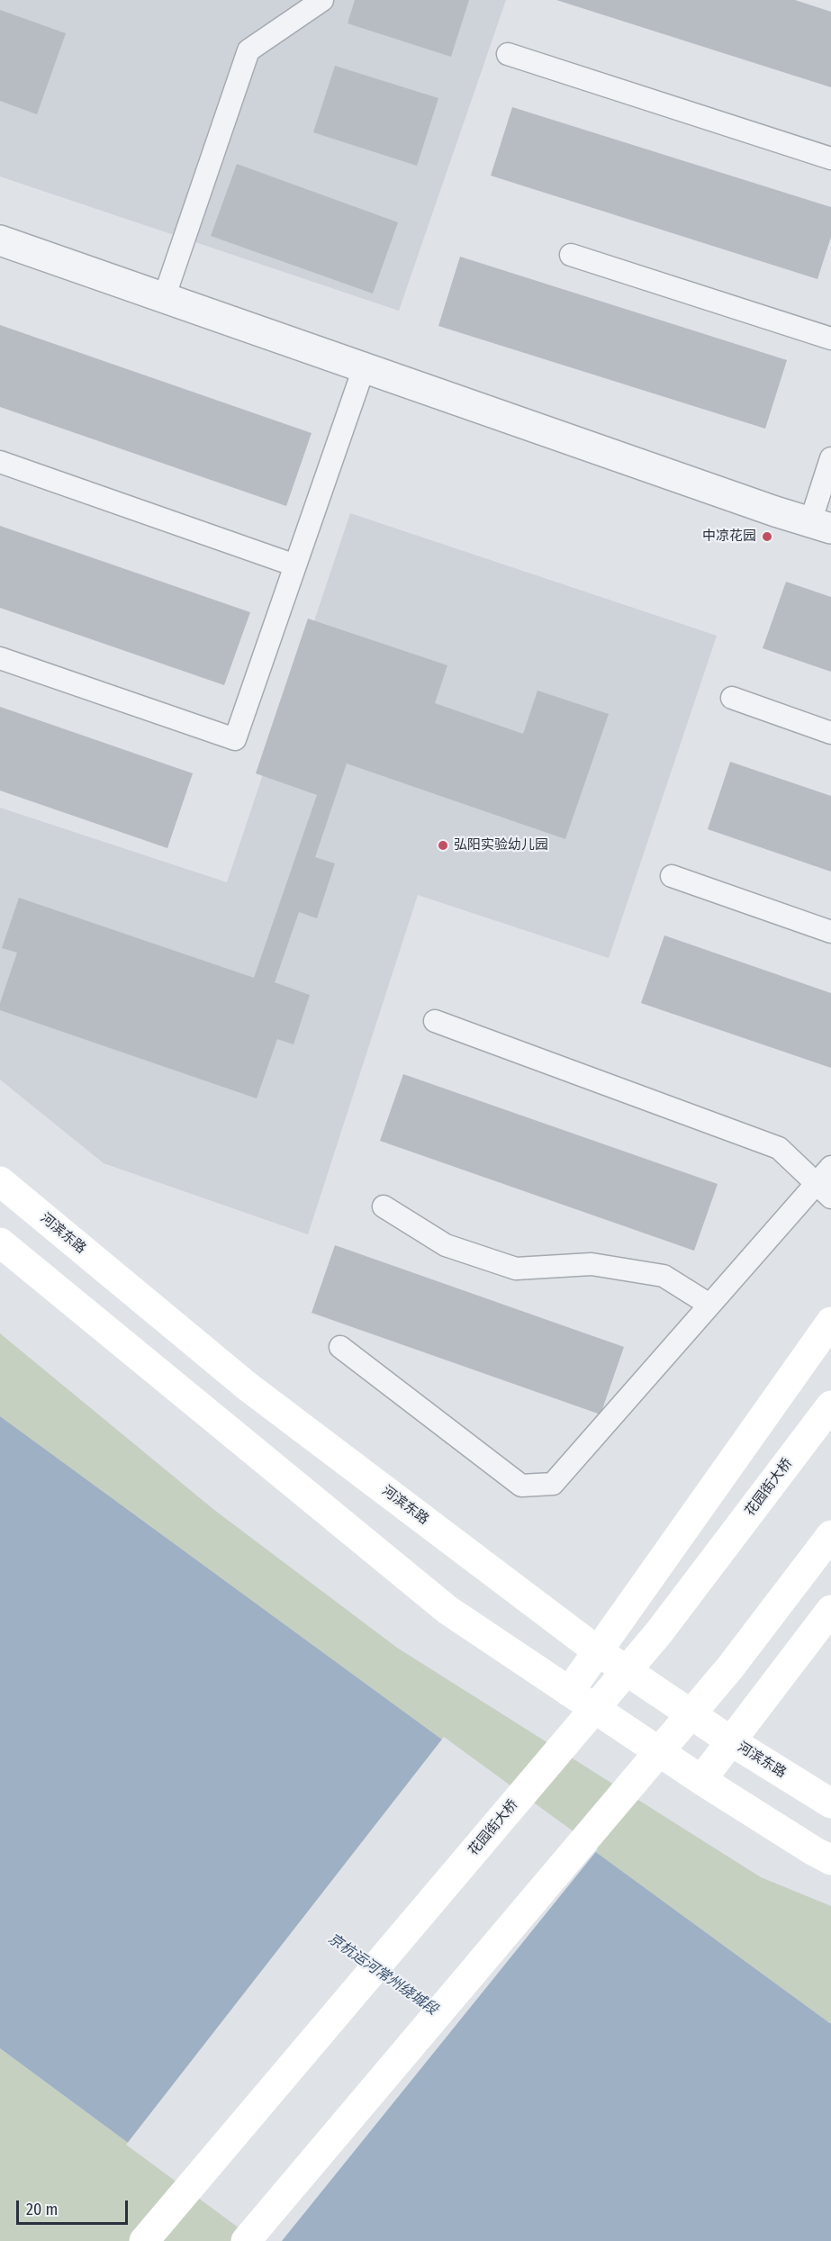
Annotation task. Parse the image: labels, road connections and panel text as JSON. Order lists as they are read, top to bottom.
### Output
{
  "streets": {
    "main road": ["河滨东路", "花园街大桥"]
  },
  "water": ["京杭运河常州绕城段"],
  "places": ["中凉花园", "弘阳实验幼儿园"],
  "scale_bar": "20 m"
}
